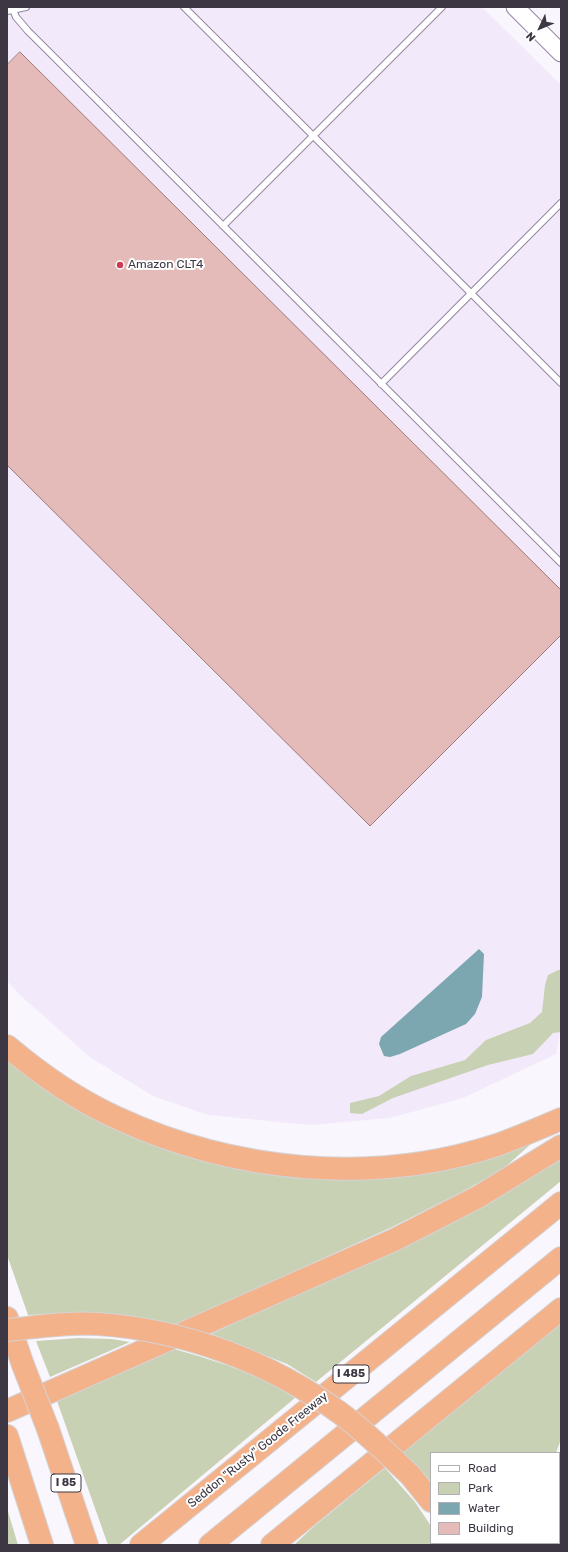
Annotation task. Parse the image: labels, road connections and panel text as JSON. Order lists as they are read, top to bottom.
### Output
{
  "streets": {
    "highway": ["I 485", "Seddon \"Rusty\" Goode Freeway", "I 85"]
  },
  "places": ["Amazon CLT4"],
  "legend": [
    "Road",
    "Park",
    "Water",
    "Building"
  ],
  "north": "bottom left"
}
